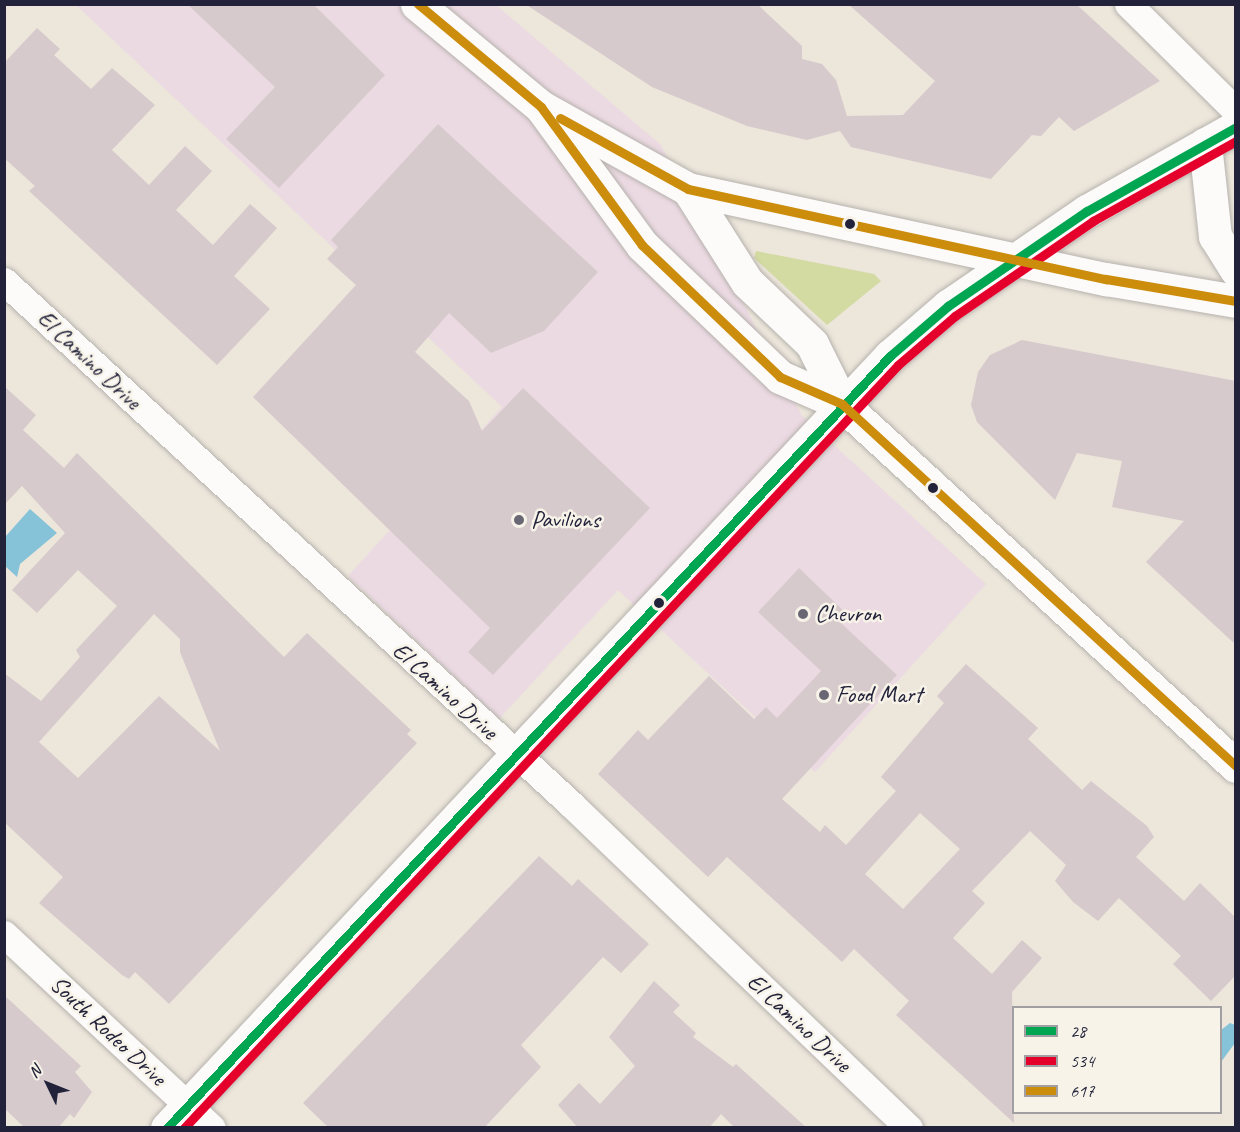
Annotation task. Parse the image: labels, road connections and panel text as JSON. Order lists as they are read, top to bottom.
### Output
{
  "streets": {
    "street": ["El Camino Drive", "South Rodeo Drive"]
  },
  "places": ["Pavilions", "Chevron", "Food Mart"],
  "lines": ["transit line 617", "transit line 28", "transit line 534"],
  "legend": ["28", "534", "617"],
  "north": "top left"
}
